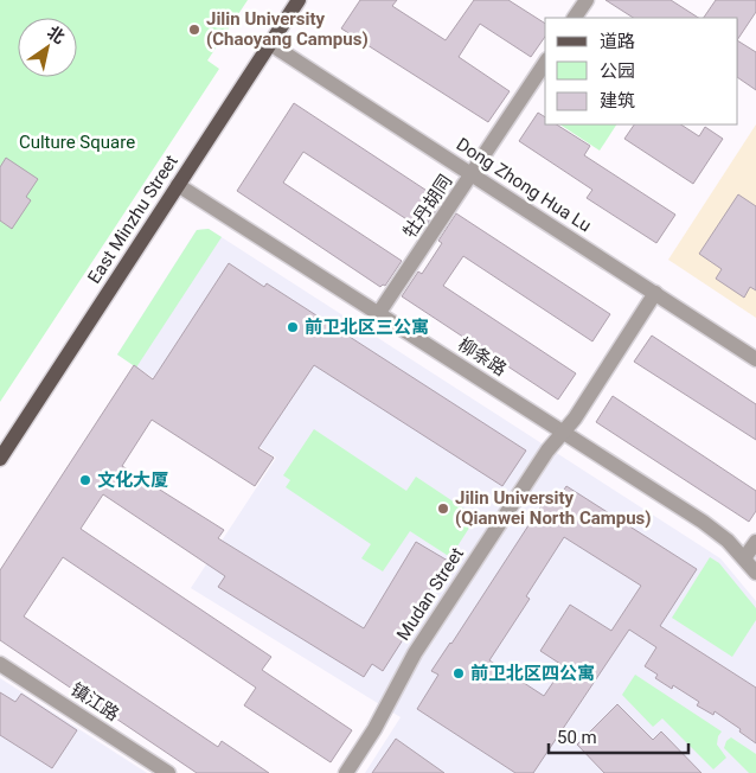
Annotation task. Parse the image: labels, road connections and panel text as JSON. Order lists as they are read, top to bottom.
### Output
{
  "streets": {
    "main road": ["East Minzhu Street"],
    "street": [
      "Dong Zhong Hua Lu",
      "牡丹胡同",
      "柳条路",
      "Mudan Street",
      "镇江路"
    ]
  },
  "crossings": [
    ["Dong Zhong Hua Lu", "牡丹胡同"],
    ["Dong Zhong Hua Lu", "East Minzhu Street"],
    ["Dong Zhong Hua Lu", "Mudan Street"],
    ["牡丹胡同", "柳条路"],
    ["East Minzhu Street", "柳条路"],
    ["柳条路", "Mudan Street"]
  ],
  "parks": ["Culture Square"],
  "places": [
    "Jilin University (Chaoyang Campus)",
    "前卫北区三公寓",
    "文化大厦",
    "Jilin University (Qianwei North Campus)",
    "前卫北区四公寓"
  ],
  "legend": ["道路", "公园", "建筑"],
  "scale_bar": "50 m",
  "north": "top right"
}
